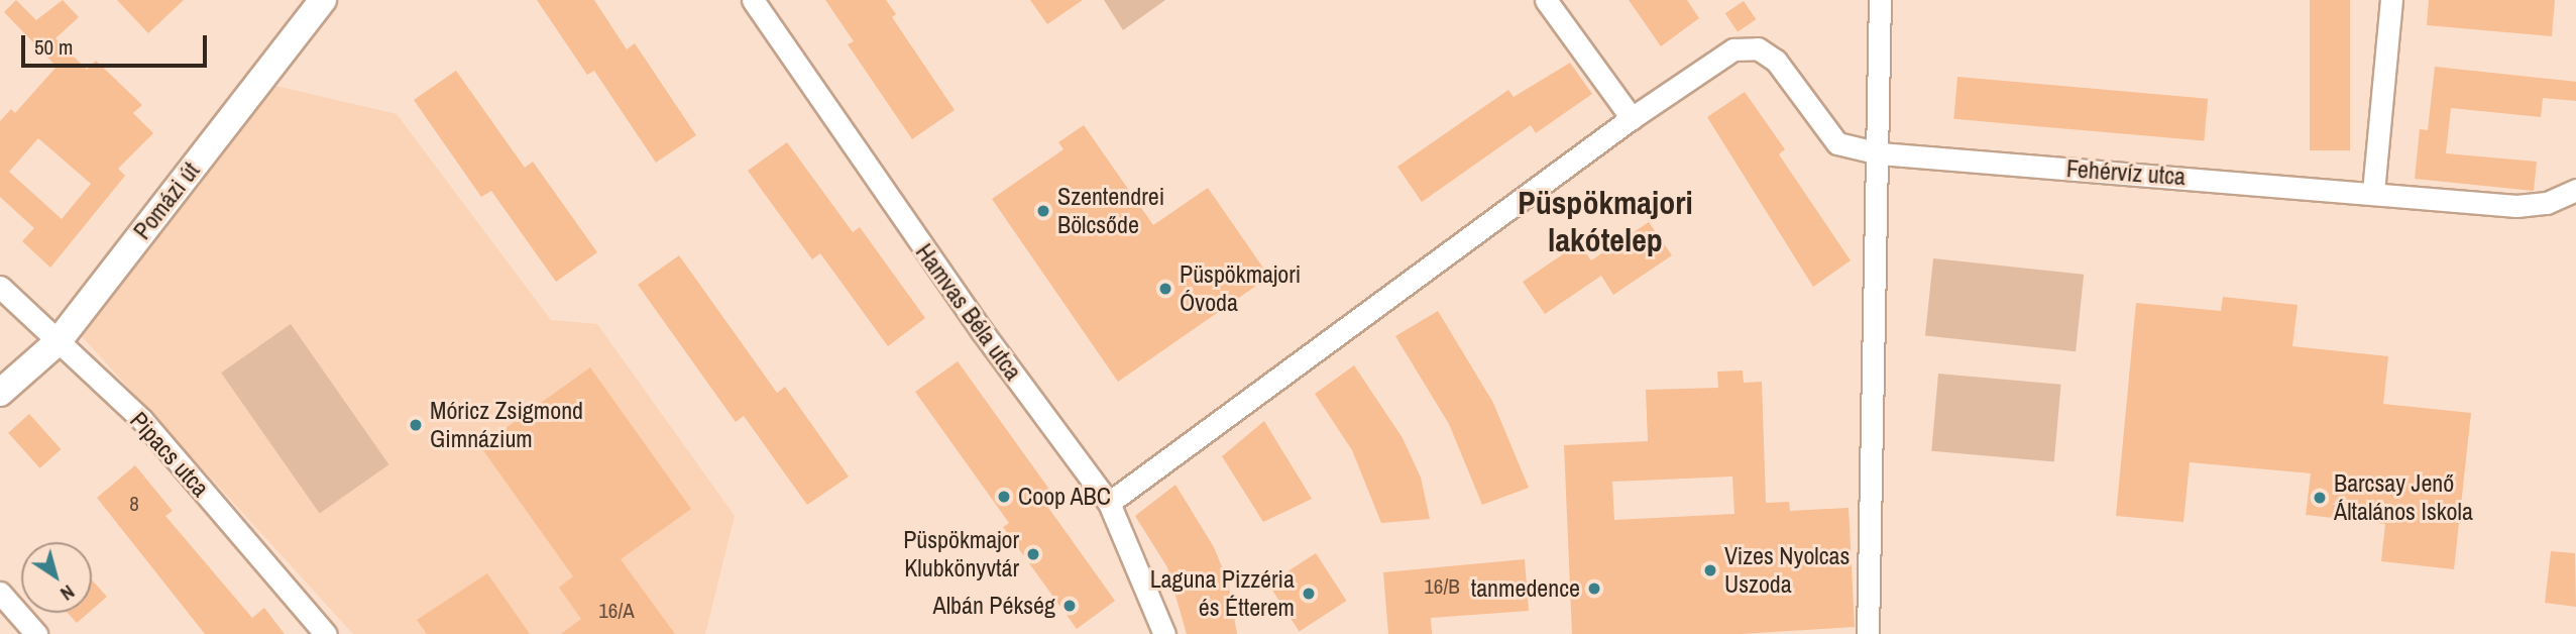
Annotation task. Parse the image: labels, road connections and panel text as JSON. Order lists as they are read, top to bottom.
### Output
{
  "streets": {
    "street": [
      "Fehérvíz utca",
      "Pomázi út",
      "Hamvas Béla utca",
      "Pipacs utca"
    ]
  },
  "crossings": [
    ["Fehérvíz utca", "Hamvas Béla utca"],
    ["Pomázi út", "Pipacs utca"]
  ],
  "districts": ["Püspökmajori lakótelep"],
  "places": [
    "Szentendrei Bölcsőde",
    "Püspökmajori Óvoda",
    "Móricz Zsigmond Gimnázium",
    "Coop ABC",
    "Barcsay Jenő Általános Iskola",
    "Püspökmajor Klubkönyvtár",
    "Vizes Nyolcas Uszoda",
    "tanmedence",
    "Laguna Pizzéria és Étterem",
    "Albán Pékség"
  ],
  "house_numbers": ["8", "16/B", "16/A"],
  "scale_bar": "50 m",
  "north": "bottom right"
}
